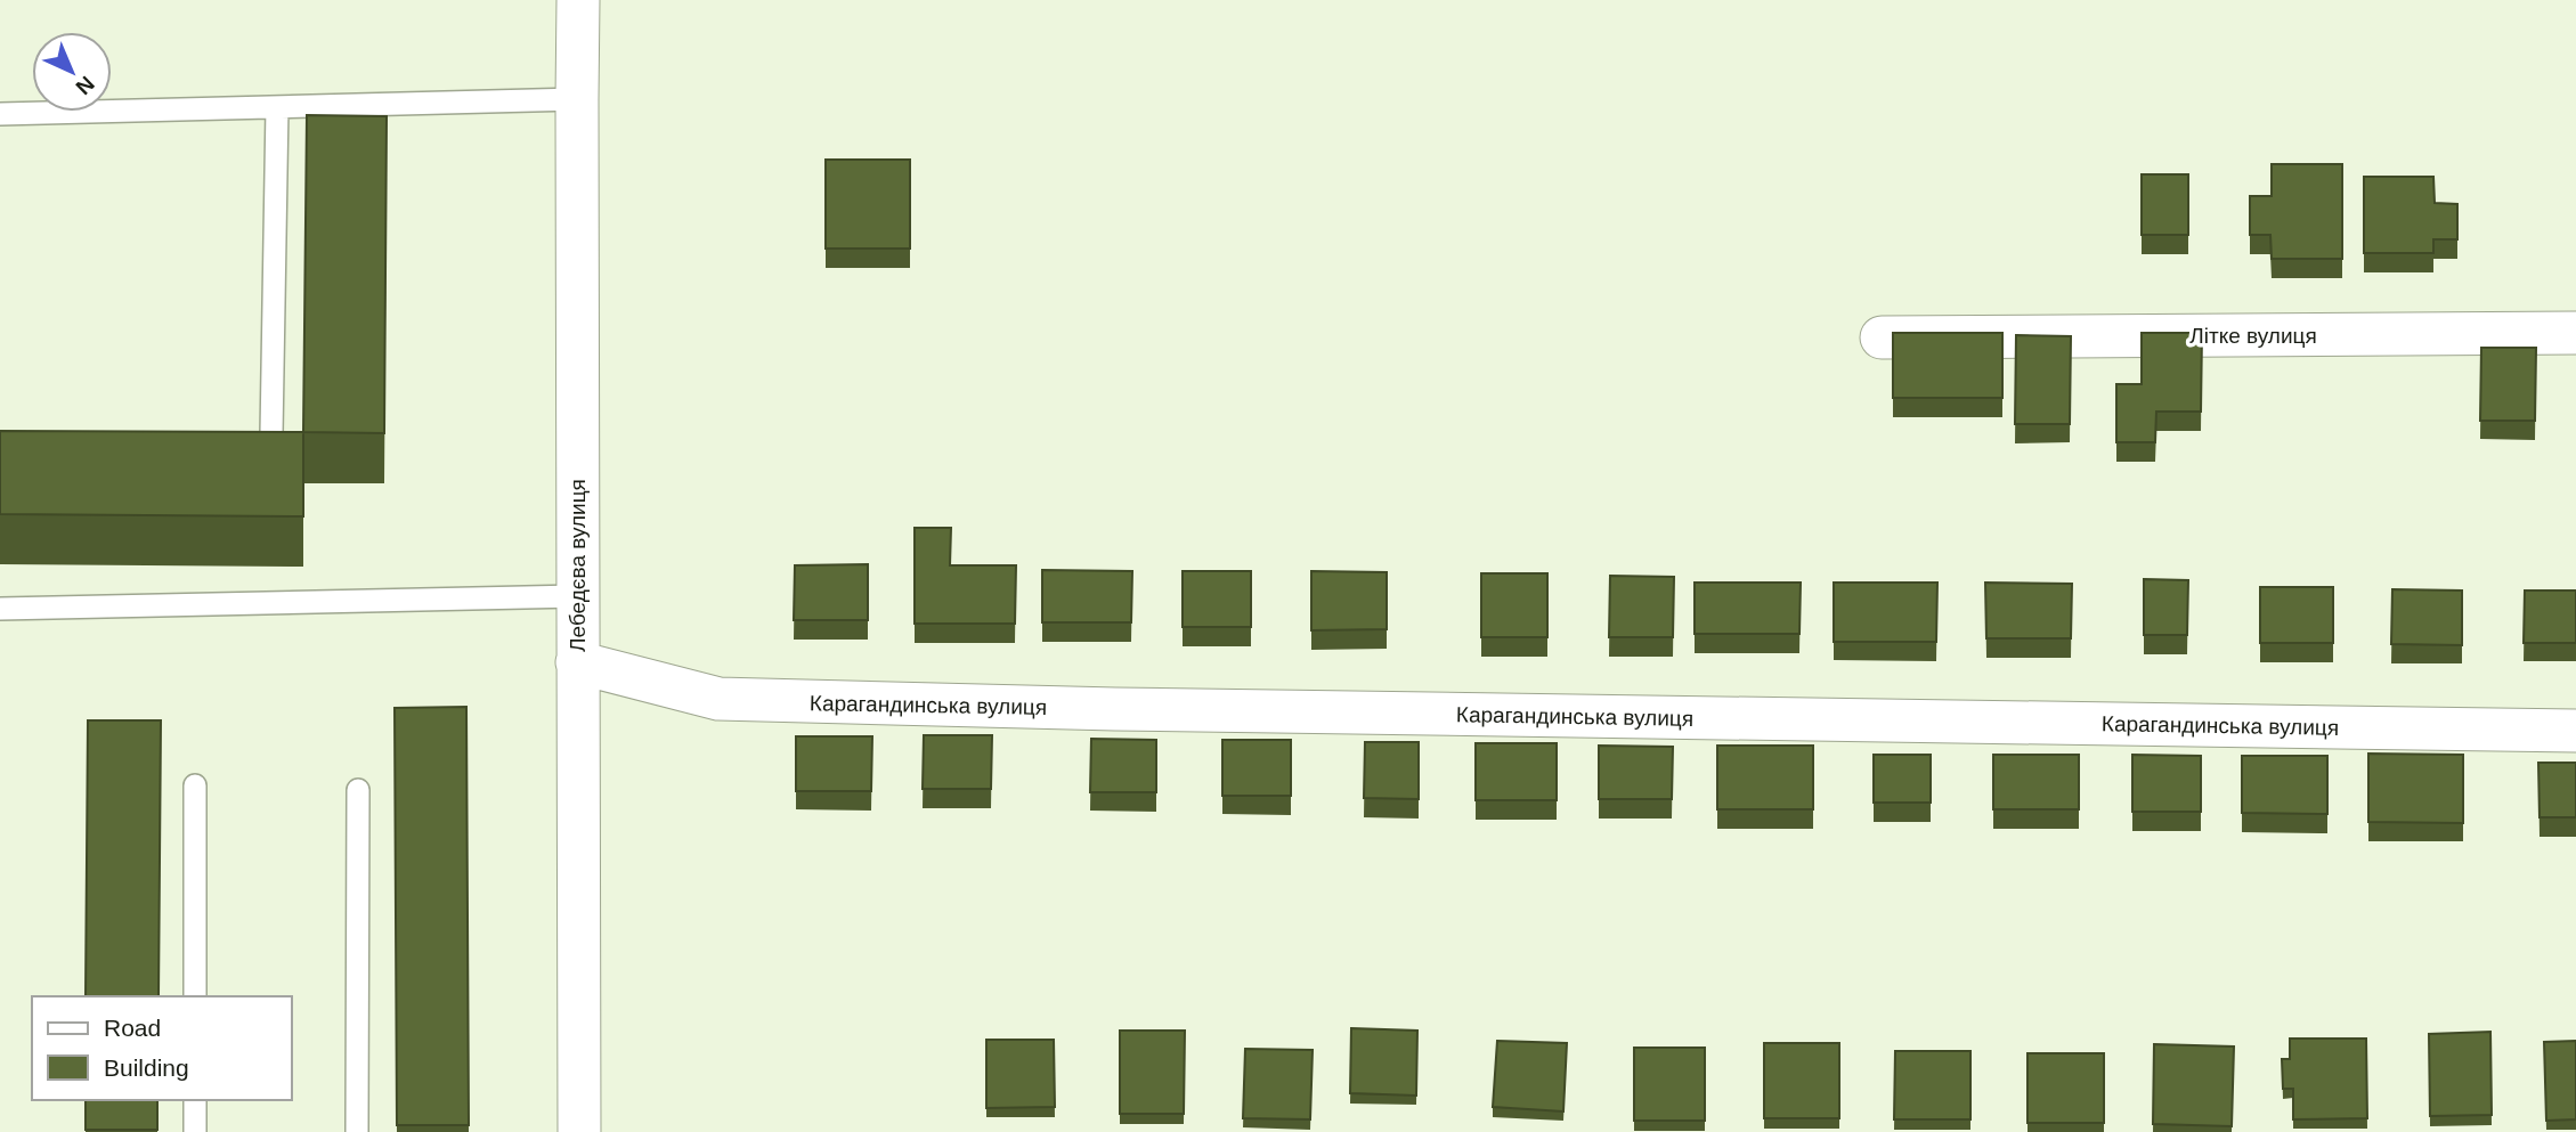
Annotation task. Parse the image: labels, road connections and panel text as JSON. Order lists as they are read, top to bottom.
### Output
{
  "streets": {
    "street": ["Літке вулиця", "Лебедєва вулиця", "Карагандинська вулиця"]
  },
  "crossings": [
    ["Лебедєва вулиця", "Карагандинська вулиця"]
  ],
  "legend": ["Road", "Building"],
  "north": "bottom right"
}
